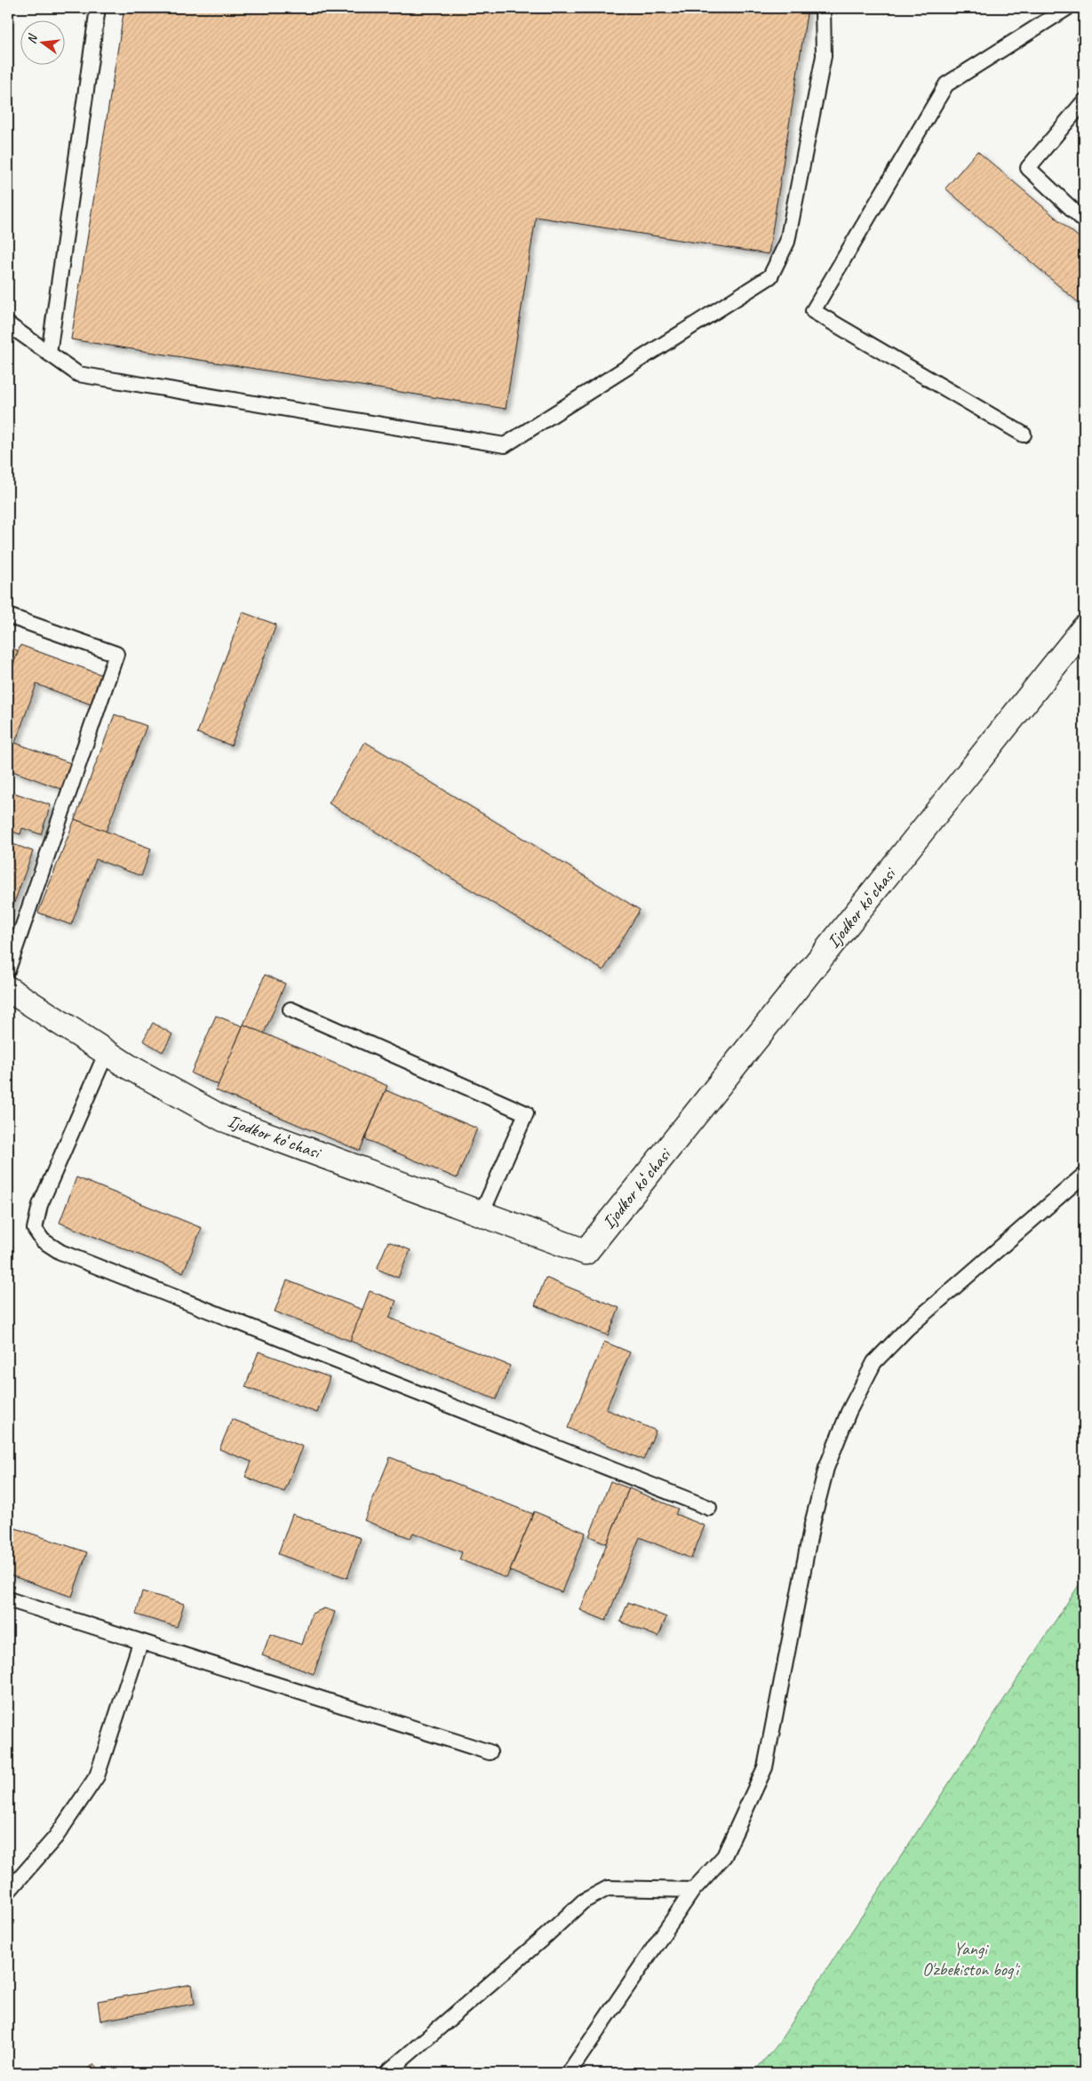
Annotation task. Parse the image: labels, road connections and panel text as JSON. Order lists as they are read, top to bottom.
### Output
{
  "streets": {
    "street": ["Ijodkor koʻchasi"]
  },
  "parks": ["Yangi O'zbekiston bog'i"],
  "north": "left"
}
